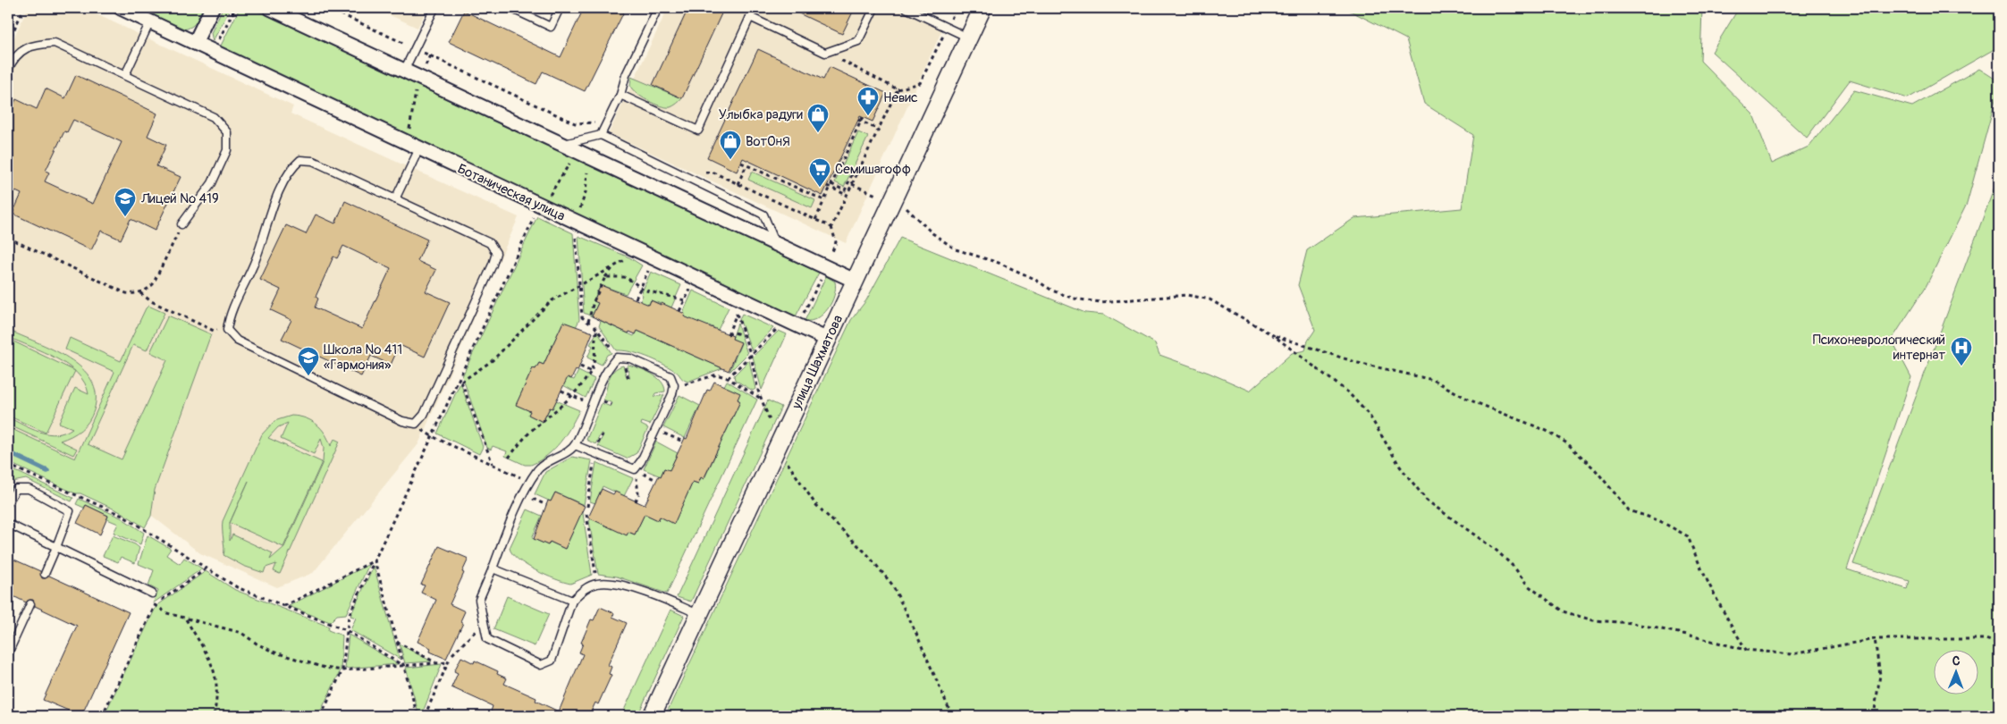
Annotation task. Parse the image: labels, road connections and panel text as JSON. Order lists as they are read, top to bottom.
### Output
{
  "streets": {
    "street": ["Ботаническая улица", "улица Шахматова"]
  },
  "crossings": [
    ["Ботаническая улица", "улица Шахматова"]
  ],
  "places": {
    "pharmacy": ["Невис"],
    "shop": ["Улыбка радуги", "ВотОнЯ"],
    "supermarket": ["Семишагофф"],
    "school or university": ["Лицей № 419", "Школа № 411 «Гармония»"],
    "hospital": ["Психоневрологический интернат"]
  },
  "north": "top"
}
